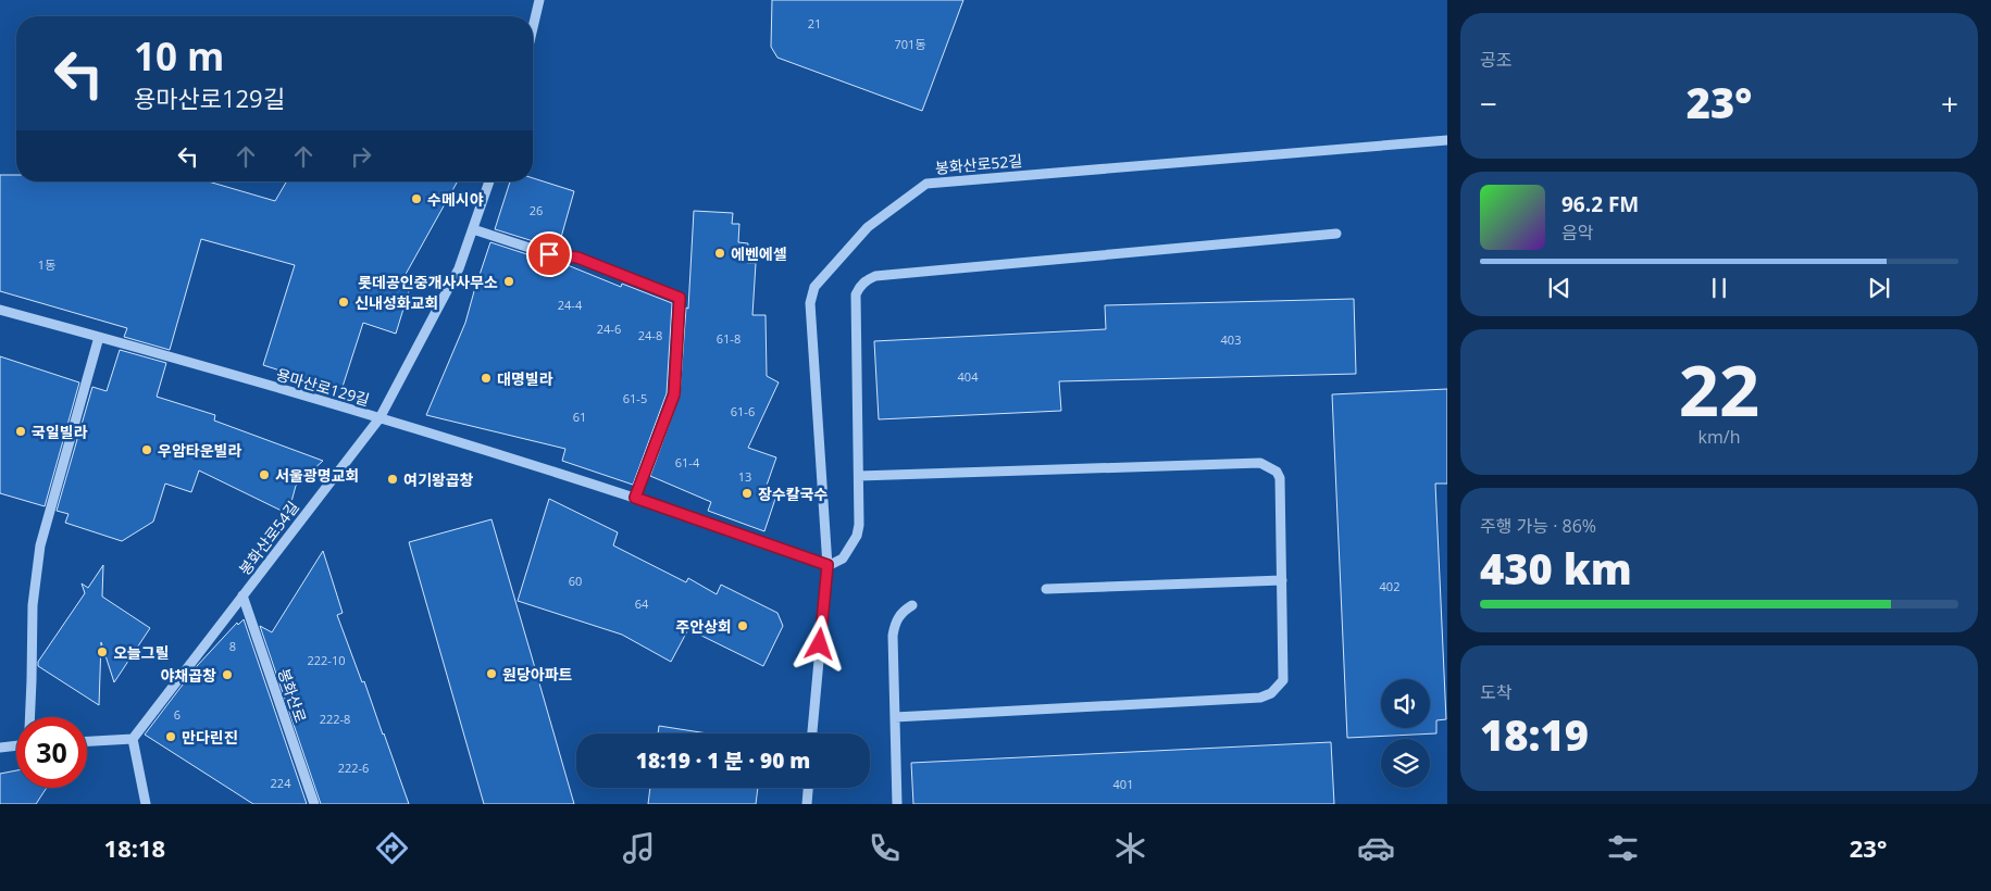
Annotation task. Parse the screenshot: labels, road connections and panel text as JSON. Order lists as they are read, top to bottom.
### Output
{
  "streets": {
    "street": [
      "봉화산로52길",
      "용마산로129길",
      "봉화산로54길",
      "봉화산로"
    ]
  },
  "crossings": [
    ["봉화산로52길", "용마산로129길"],
    ["용마산로129길", "봉화산로54길"],
    ["봉화산로54길", "봉화산로"]
  ],
  "places": [
    "수메시야",
    "에벤에셀",
    "롯데공인중개사사무소",
    "신내성화교회",
    "대명빌라",
    "국일빌라",
    "우암타운빌라",
    "서울광명교회",
    "여기왕곱창",
    "장수칼국수",
    "주안상회",
    "오늘그릴",
    "원당아파트",
    "야채곱창",
    "만다린진"
  ],
  "house_numbers": [
    "21",
    "701동",
    "26",
    "1동",
    "24-4",
    "24-6",
    "24-8",
    "61-8",
    "403",
    "404",
    "61-5",
    "61-6",
    "61",
    "61-4",
    "13",
    "60",
    "402",
    "64",
    "8",
    "222-10",
    "6",
    "222-8",
    "222-6",
    "224",
    "401"
  ],
  "page": {
    "tile": [
      "공조",
      ["22", "km/h"],
      ["주행 가능 · 86%", "430 km"],
      ["도착", "18:19"]
    ],
    "turn": ["10 m", "용마산로129길"],
    "heat": ["−", "23°", "+"],
    "song": ["96.2 FM", "음악"],
    "limit": "30",
    "trip": "18:19 · 1 분 · 90 m",
    "tabs": ["18:18", "23°"]
  }
}
